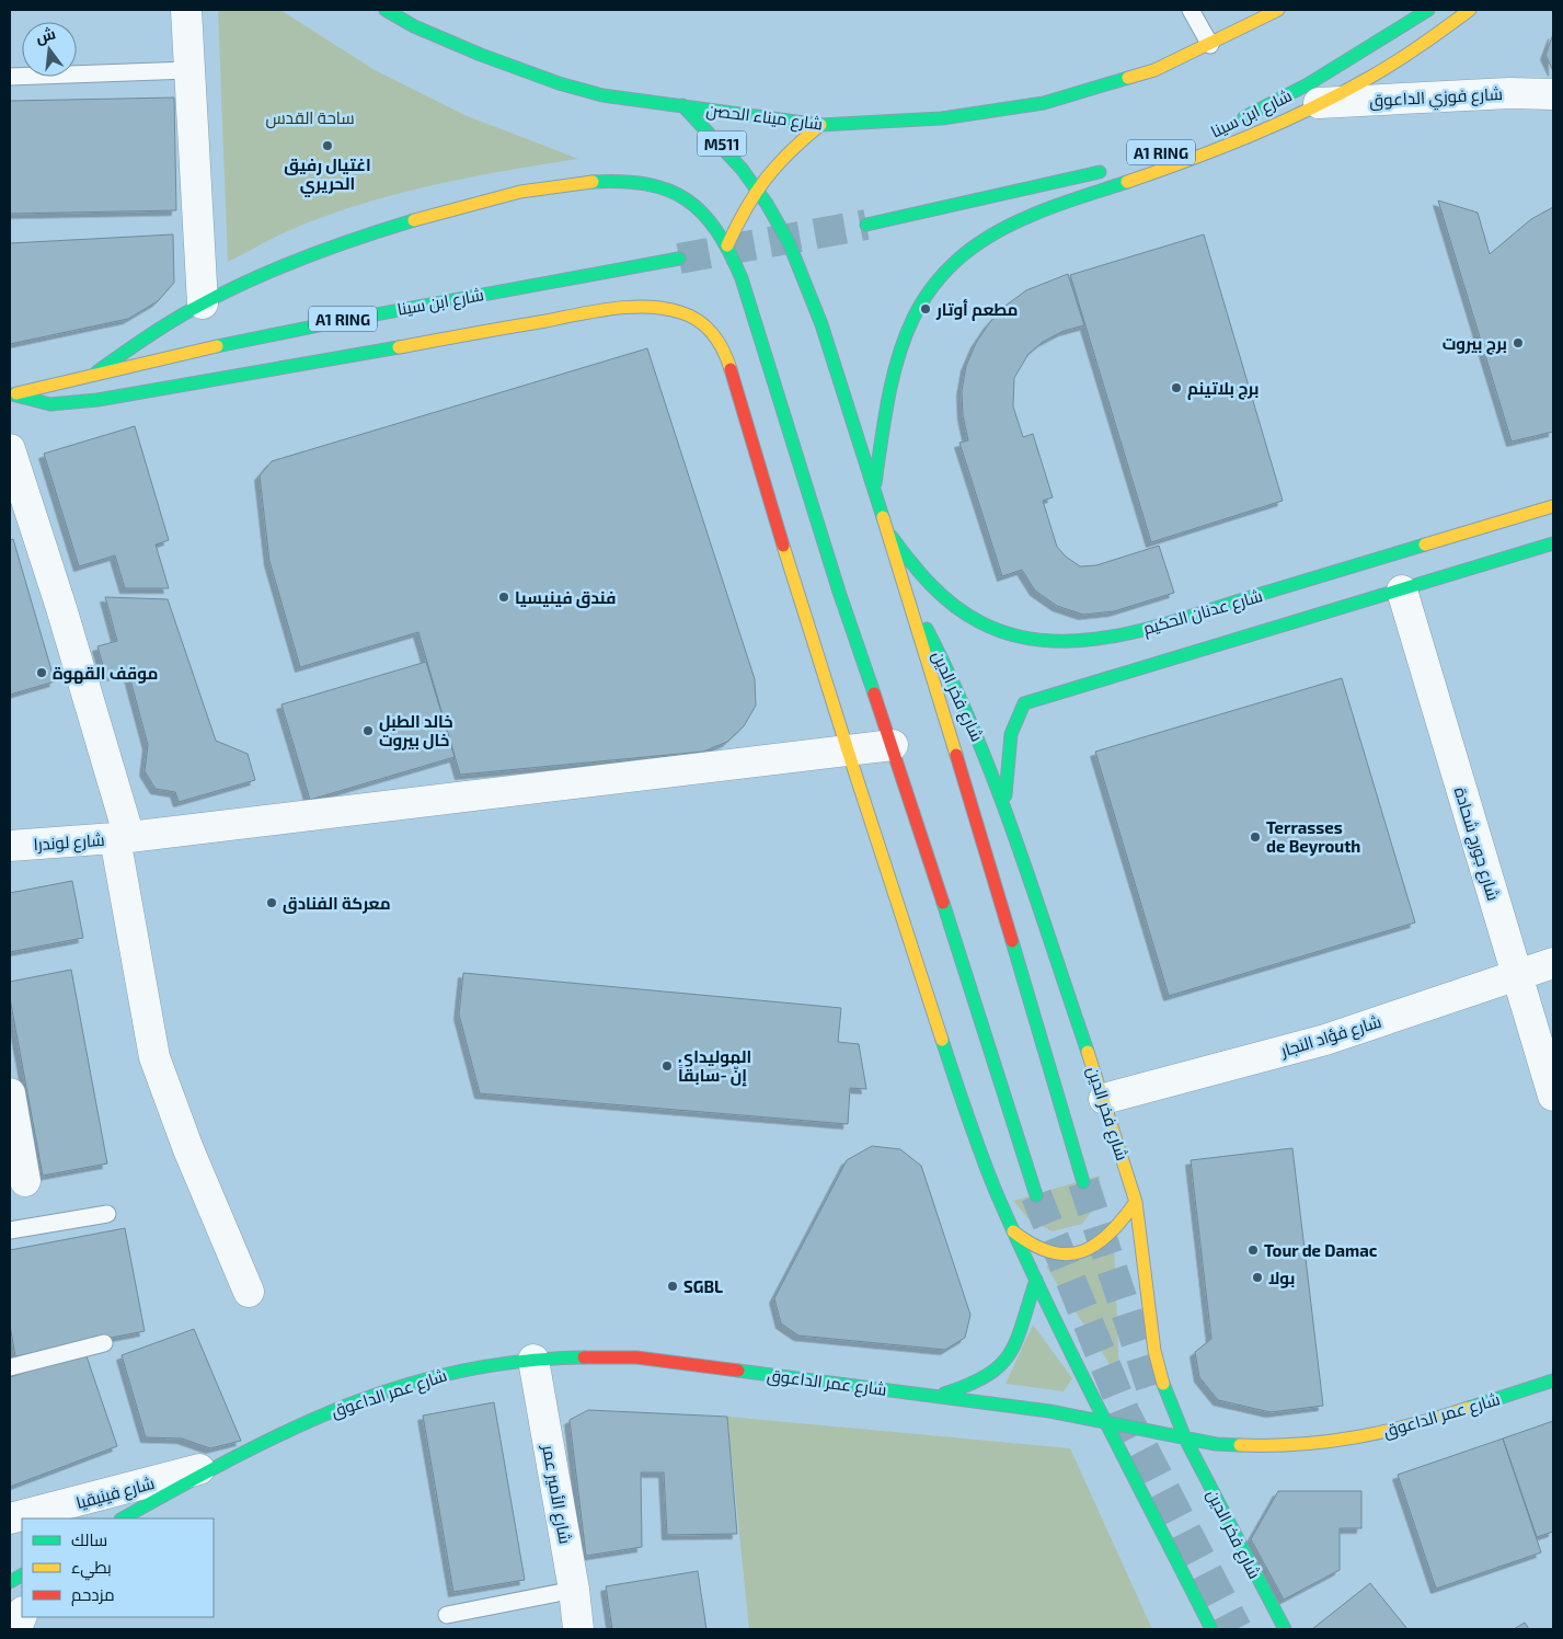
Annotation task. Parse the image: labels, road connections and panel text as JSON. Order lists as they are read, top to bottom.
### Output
{
  "streets": {
    "main road": [
      "شارع ابن سينا",
      "شارع ميناء الحصن",
      "M511",
      "A1 RING",
      "شارع عدنان الحكيم",
      "شارع فخر الدين",
      "شارع عمر الداعوق"
    ],
    "street": [
      "شارع فوزي الداعوق",
      "شارع لوندرا",
      "شارع جورج شحادة",
      "شارع فؤاد النجار",
      "شارع فينيقيا",
      "شارع الأمير عمر"
    ]
  },
  "crossings": [
    ["شارع ميناء الحصن", "M511"],
    ["شارع فخر الدين", "شارع فؤاد النجار"],
    ["شارع فخر الدين", "شارع عمر الداعوق"],
    ["شارع جورج شحادة", "شارع فؤاد النجار"],
    ["شارع عمر الداعوق", "شارع فينيقيا"],
    ["شارع عمر الداعوق", "شارع الأمير عمر"]
  ],
  "parks": ["ساحة القدس"],
  "places": [
    "اغتيال رفيق الحريري",
    "مطعم أوتار",
    "برج بيروت",
    "برج بلاتينم",
    "فندق فينيسيا",
    "موقف القهوة",
    "خالد الطبل خال بيروت",
    "Terrasses de Beyrouth",
    "معركة الفنادق",
    "الهوليداي إنّ -سابقاً",
    "Tour de Damac",
    "بولا",
    "SGBL"
  ],
  "legend": ["سالك", "بطيء", "مزدحم"],
  "north": "top"
}
